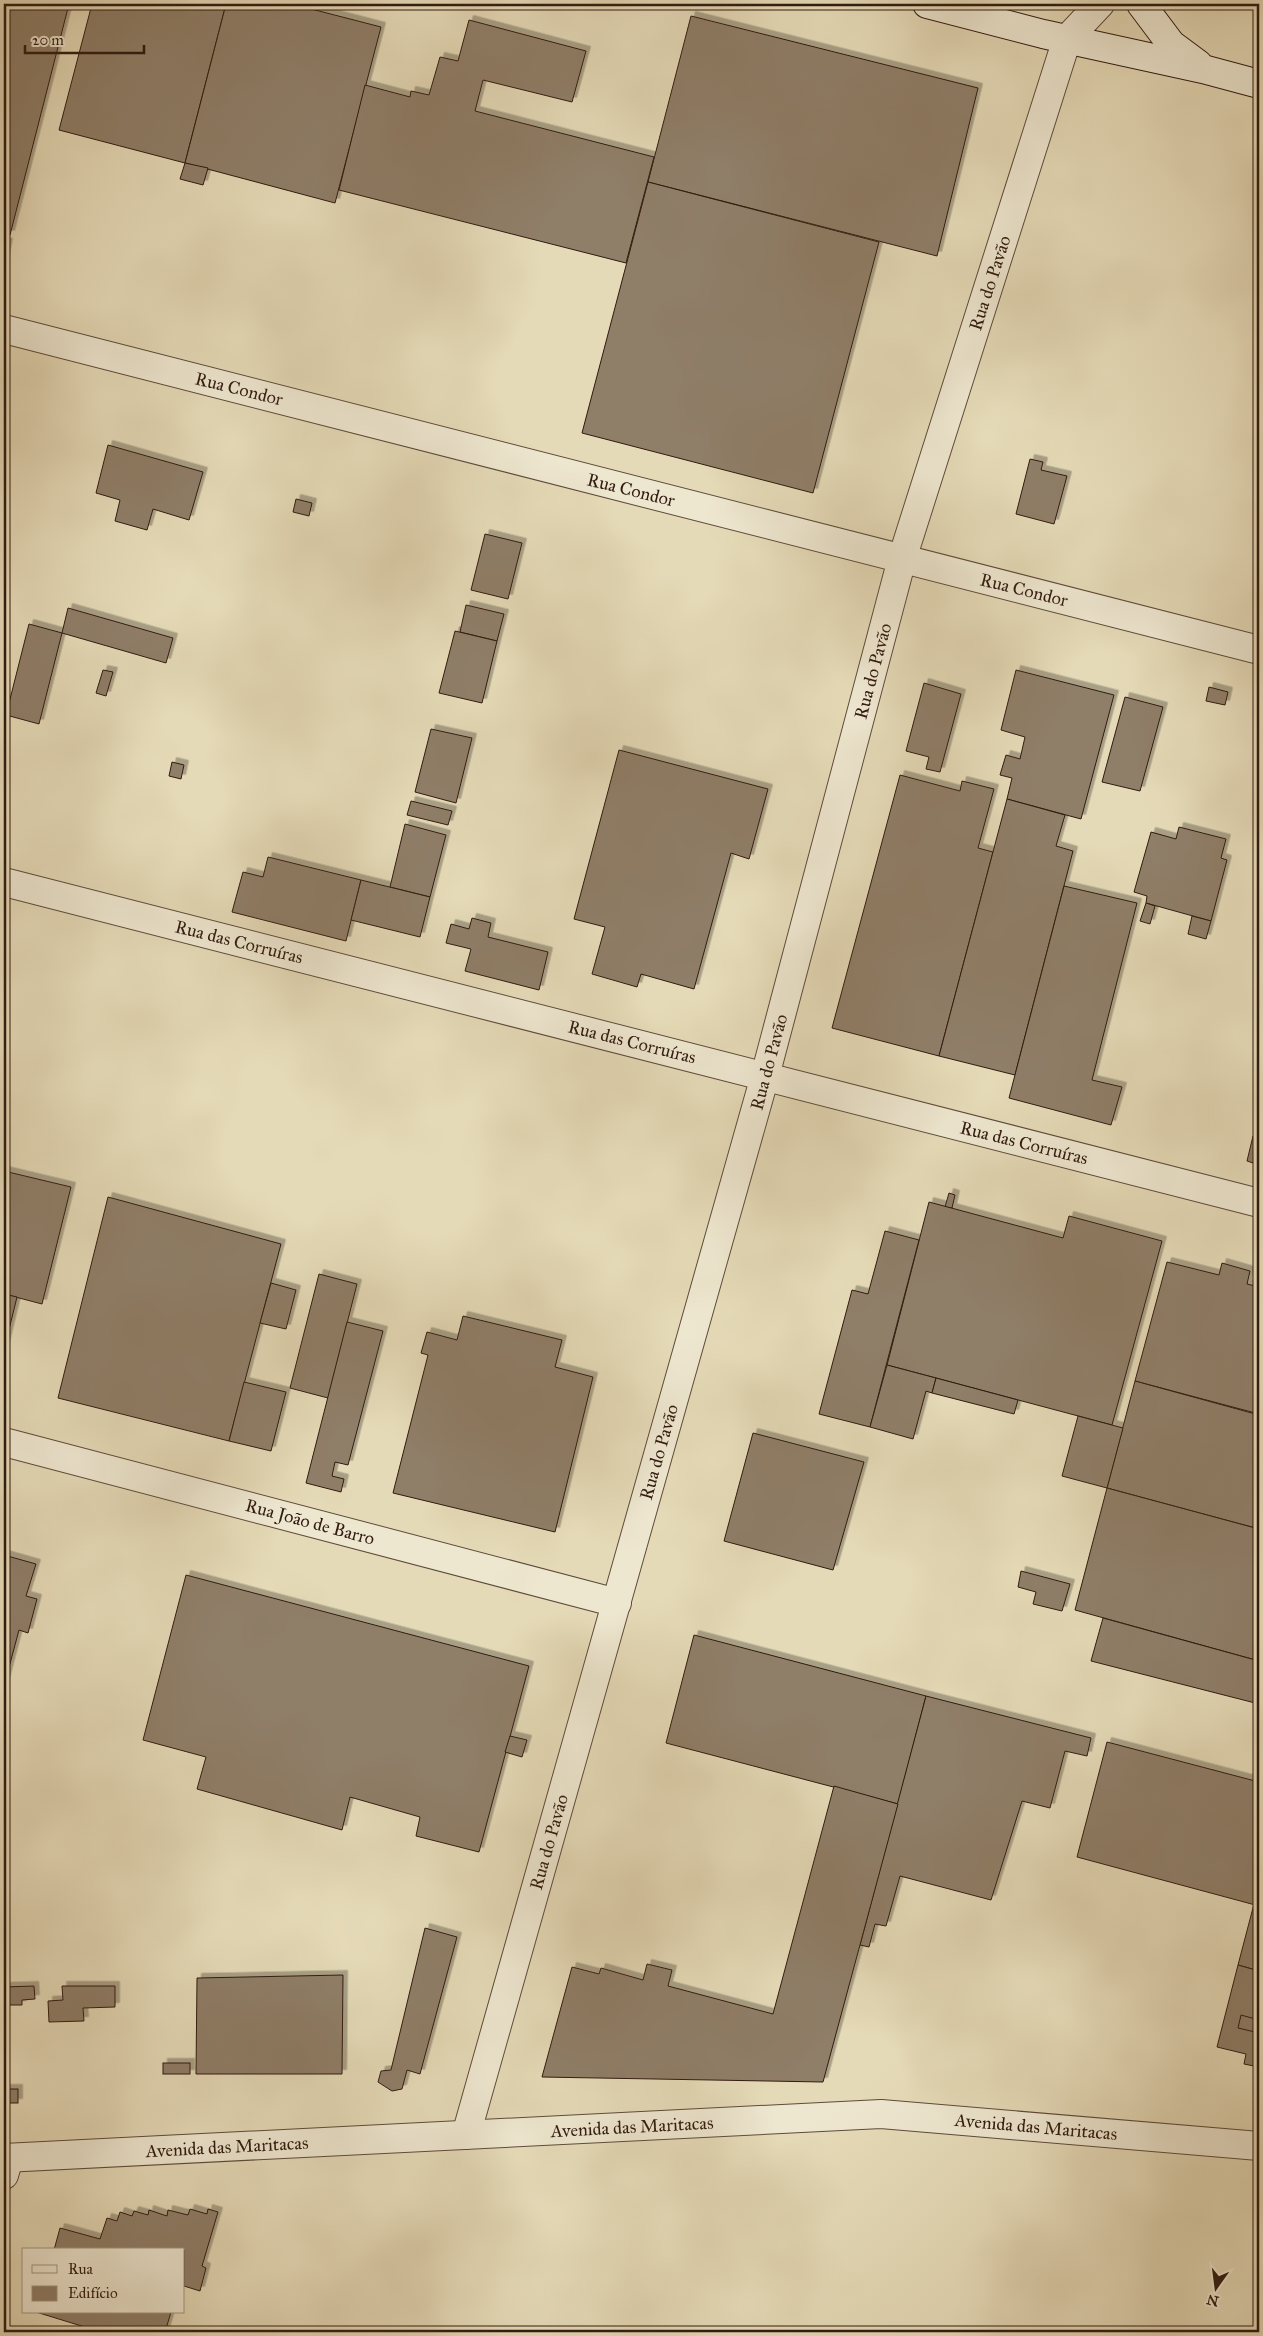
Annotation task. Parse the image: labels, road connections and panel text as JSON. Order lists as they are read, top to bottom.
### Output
{
  "streets": {
    "street": [
      "Rua do Pavão",
      "Rua Condor",
      "Rua das Corruíras",
      "Rua João de Barro",
      "Avenida das Maritacas"
    ]
  },
  "crossings": [
    ["Rua do Pavão", "Rua Condor"],
    ["Rua do Pavão", "Rua das Corruíras"],
    ["Rua do Pavão", "Rua João de Barro"],
    ["Rua do Pavão", "Avenida das Maritacas"]
  ],
  "legend": ["Rua", "Edifício"],
  "scale_bar": "20 m",
  "north": "bottom"
}
